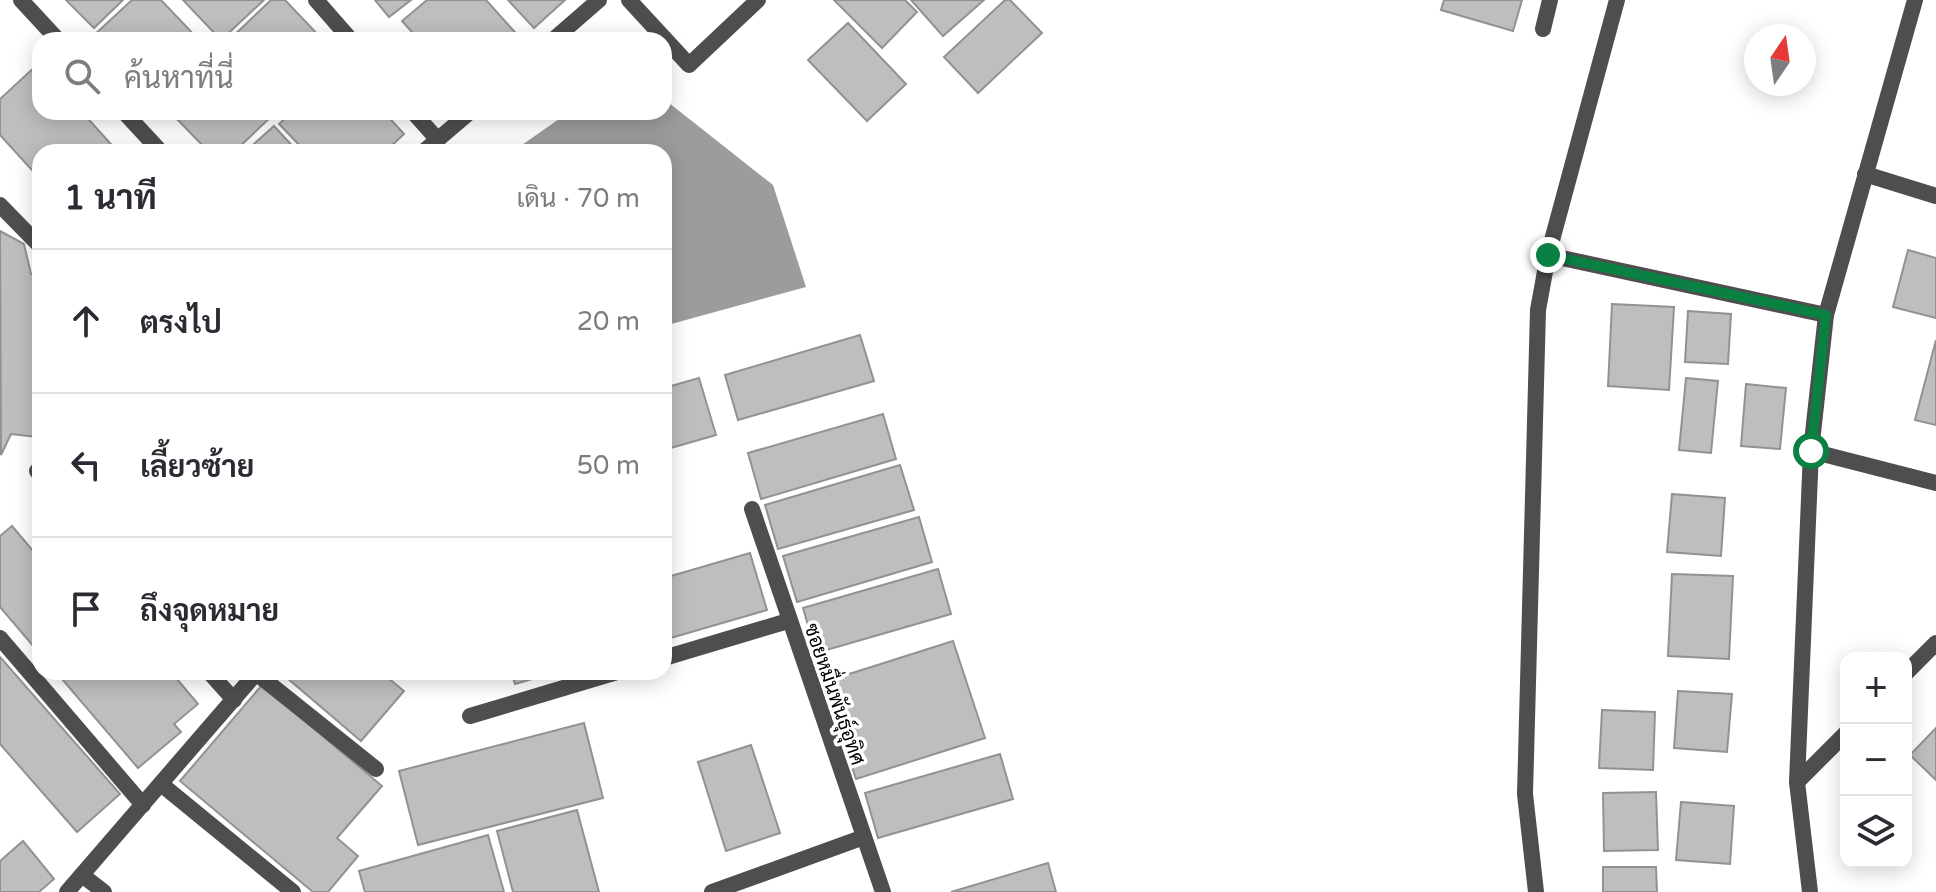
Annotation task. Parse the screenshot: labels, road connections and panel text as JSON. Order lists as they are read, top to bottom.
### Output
{
  "streets": {
    "street": ["ซอยหมื่นพันธุ์อุทิศ"]
  },
  "north": "top",
  "page": {
    "search": "ค้นหาที่นี่",
    "heading": ["1 นาที", "เดิน · 70 m"],
    "list": [
      ["ตรงไป", "20 m"],
      ["เลี้ยวซ้าย", "50 m"],
      "ถึงจุดหมาย"
    ],
    "map_buttons": ["+", "−"]
  }
}
